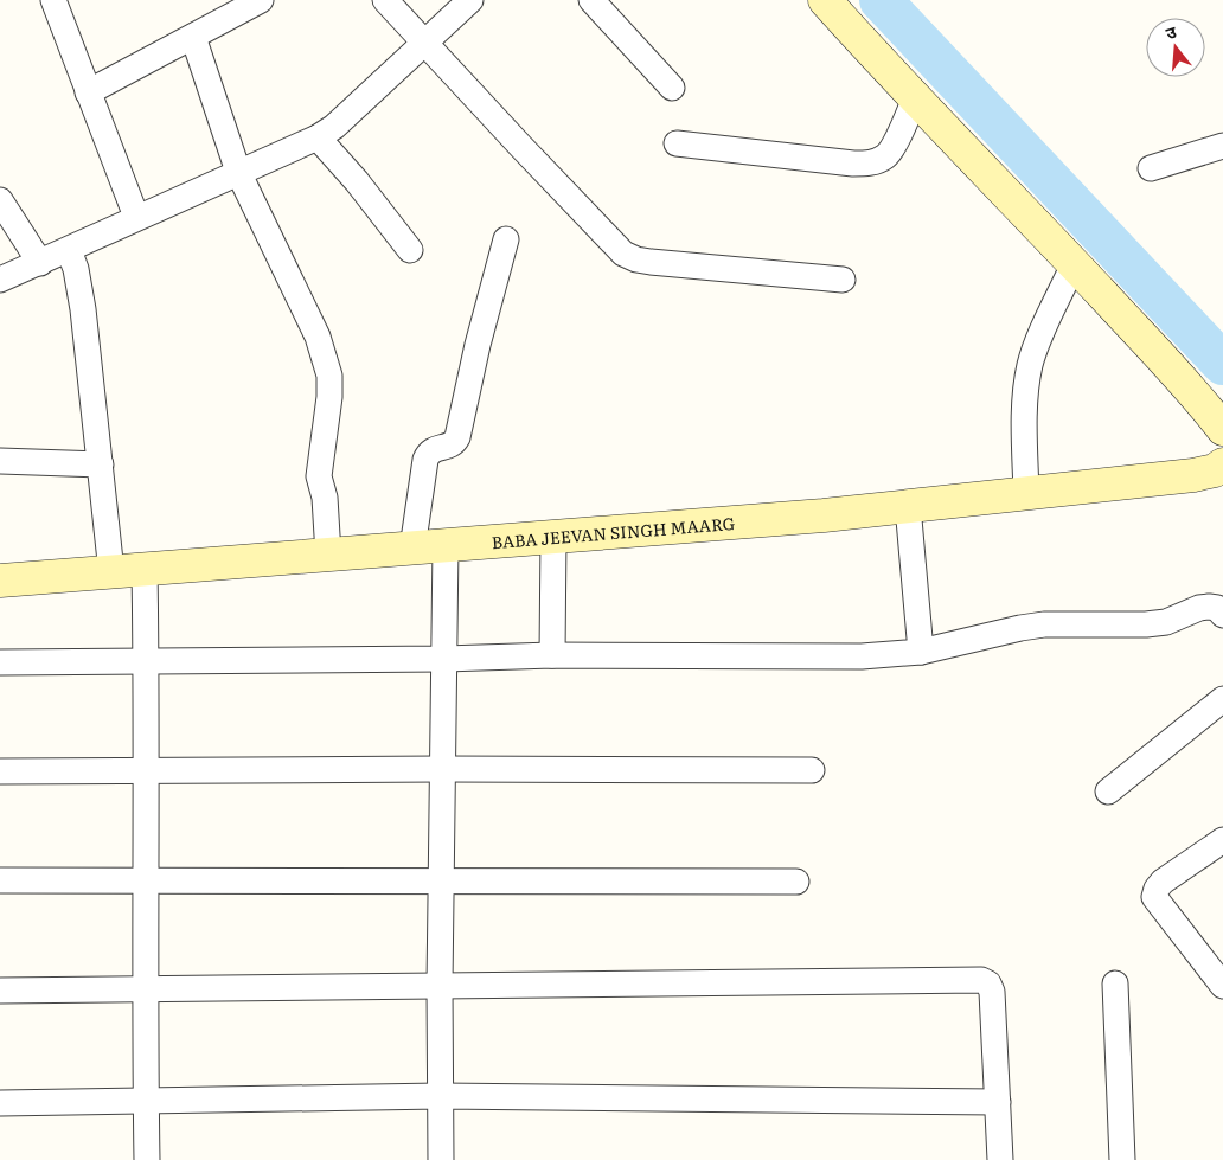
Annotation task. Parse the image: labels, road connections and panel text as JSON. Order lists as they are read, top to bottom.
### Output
{
  "streets": {
    "street": ["BABA JEEVAN SINGH MAARG"]
  },
  "north": "top"
}
